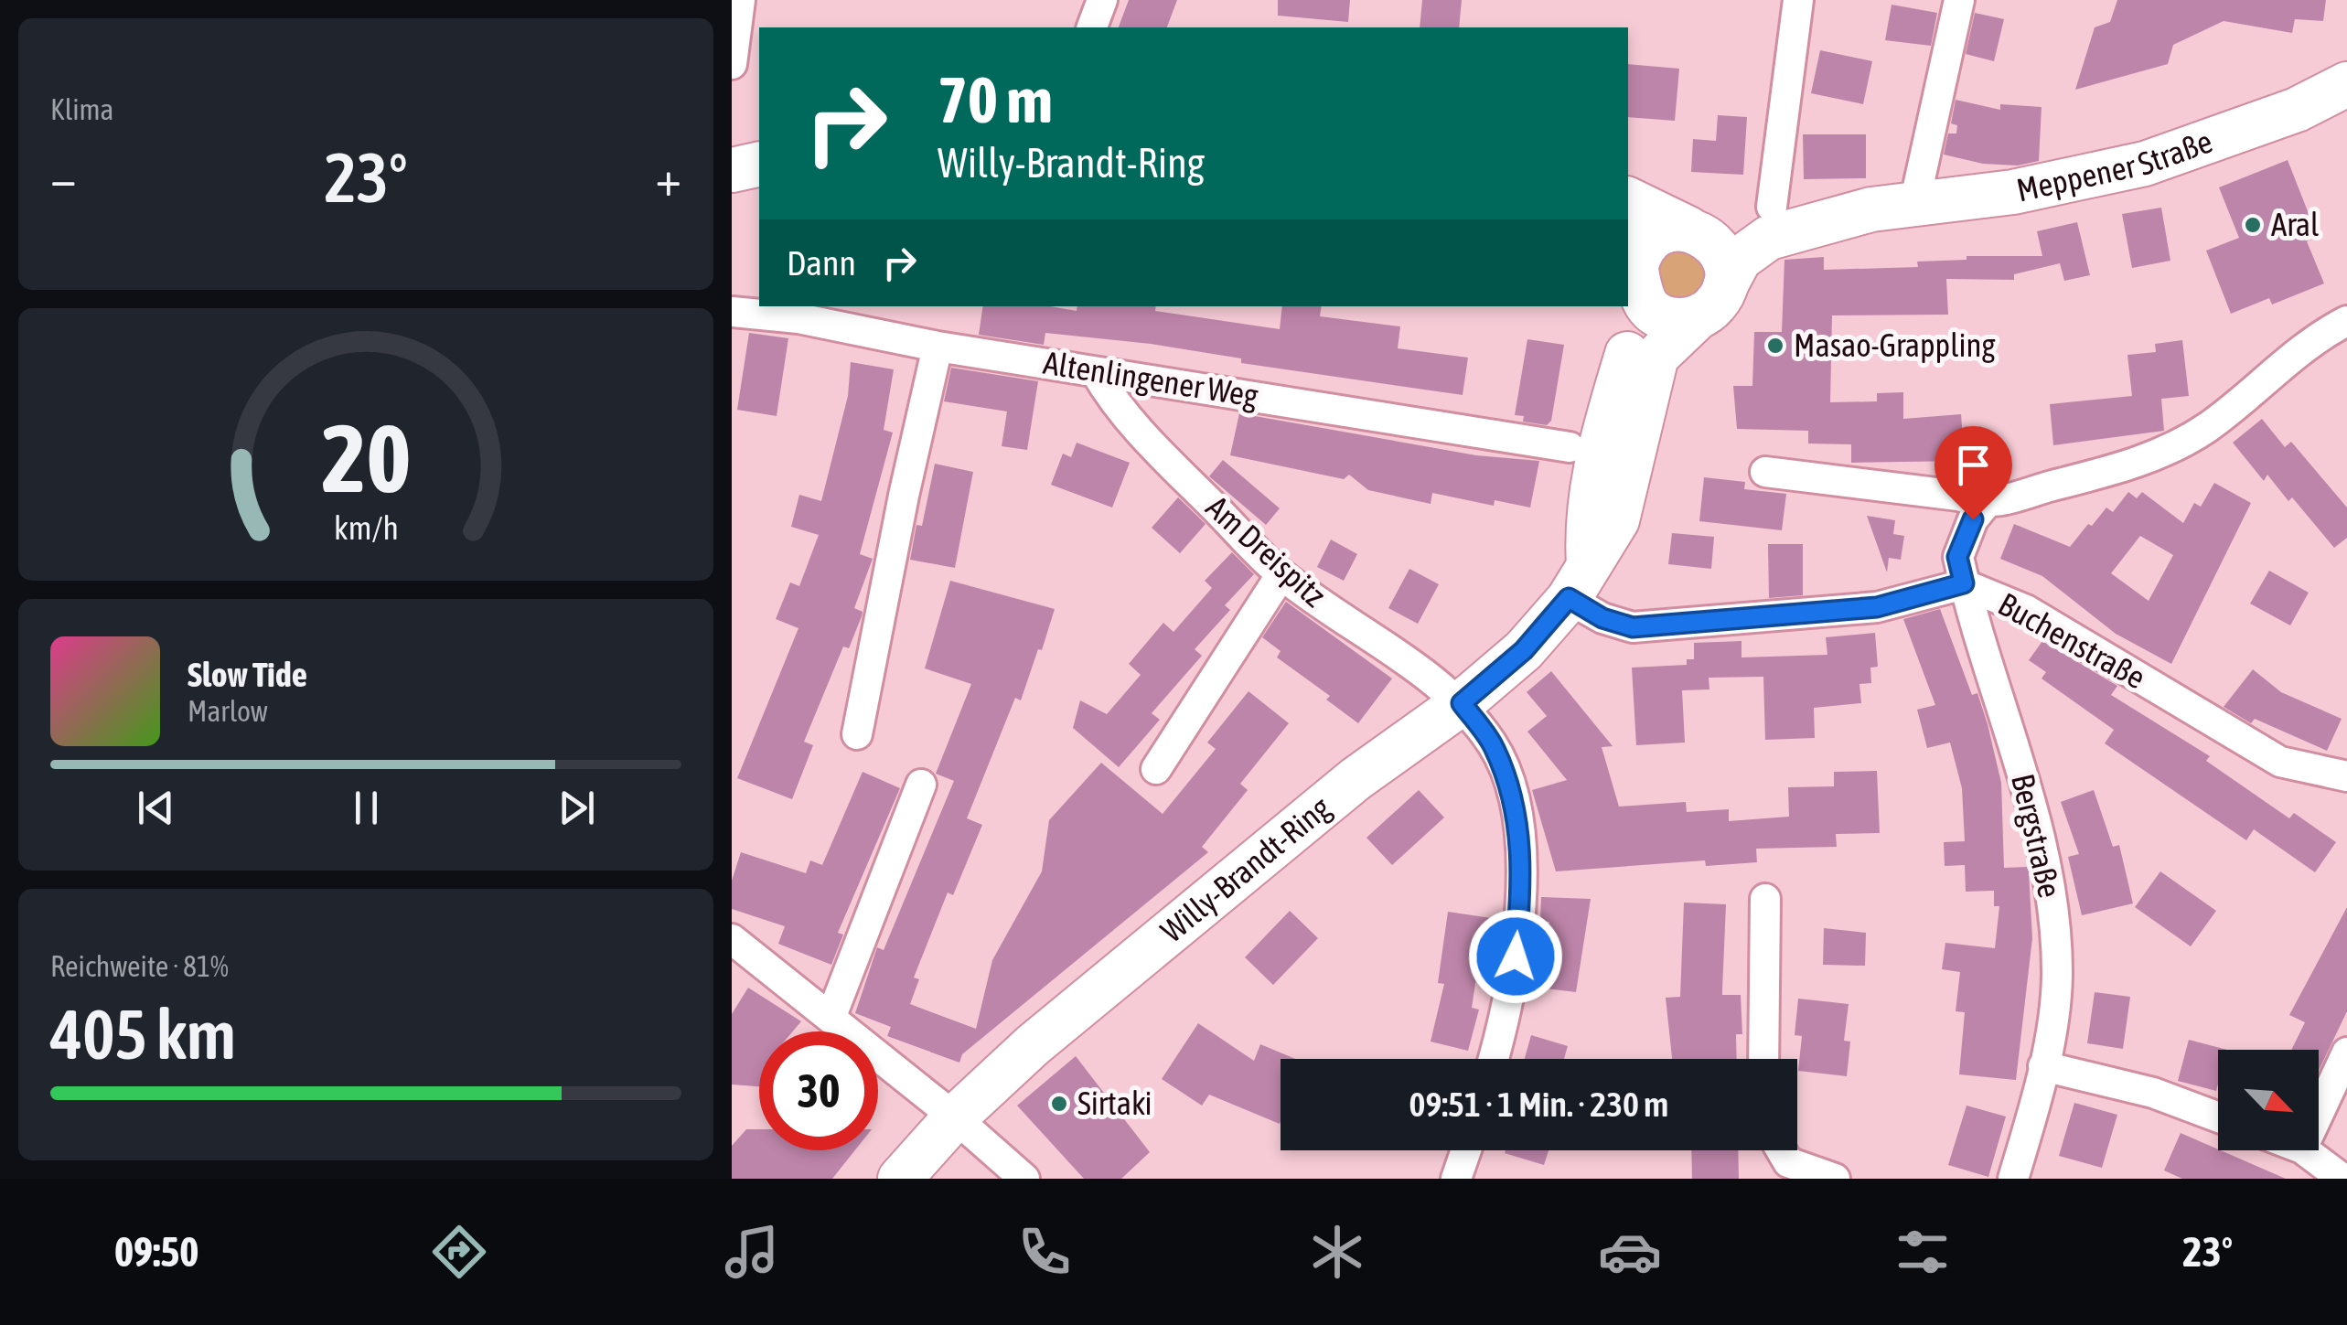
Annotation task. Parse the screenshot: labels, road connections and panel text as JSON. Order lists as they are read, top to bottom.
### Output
{
  "streets": {
    "main road": ["Meppener Straße", "Willy-Brandt-Ring"],
    "street": [
      "Altenlingener Weg",
      "Am Dreispitz",
      "Buchenstraße",
      "Bergstraße"
    ]
  },
  "crossings": [
    ["Meppener Straße", "Willy-Brandt-Ring"],
    ["Altenlingener Weg", "Am Dreispitz"],
    ["Am Dreispitz", "Willy-Brandt-Ring"],
    ["Buchenstraße", "Bergstraße"],
    ["Buchenstraße", "Willy-Brandt-Ring"]
  ],
  "places": ["Aral", "Masao-Grappling", "Sirtaki"],
  "north": "bottom right",
  "page": {
    "tile": [
      "Klima",
      ["Reichweite · 81%", "405 km"]
    ],
    "turn": ["70 m", "Willy-Brandt-Ring"],
    "heat": ["−", "23°", "+"],
    "then": "Dann",
    "song": ["Slow Tide", "Marlow"],
    "limit": "30",
    "trip": "09:51 · 1 Min. · 230 m",
    "tabs": ["09:50", "23°"],
    "gauge": ["20", "km/h"]
  }
}
